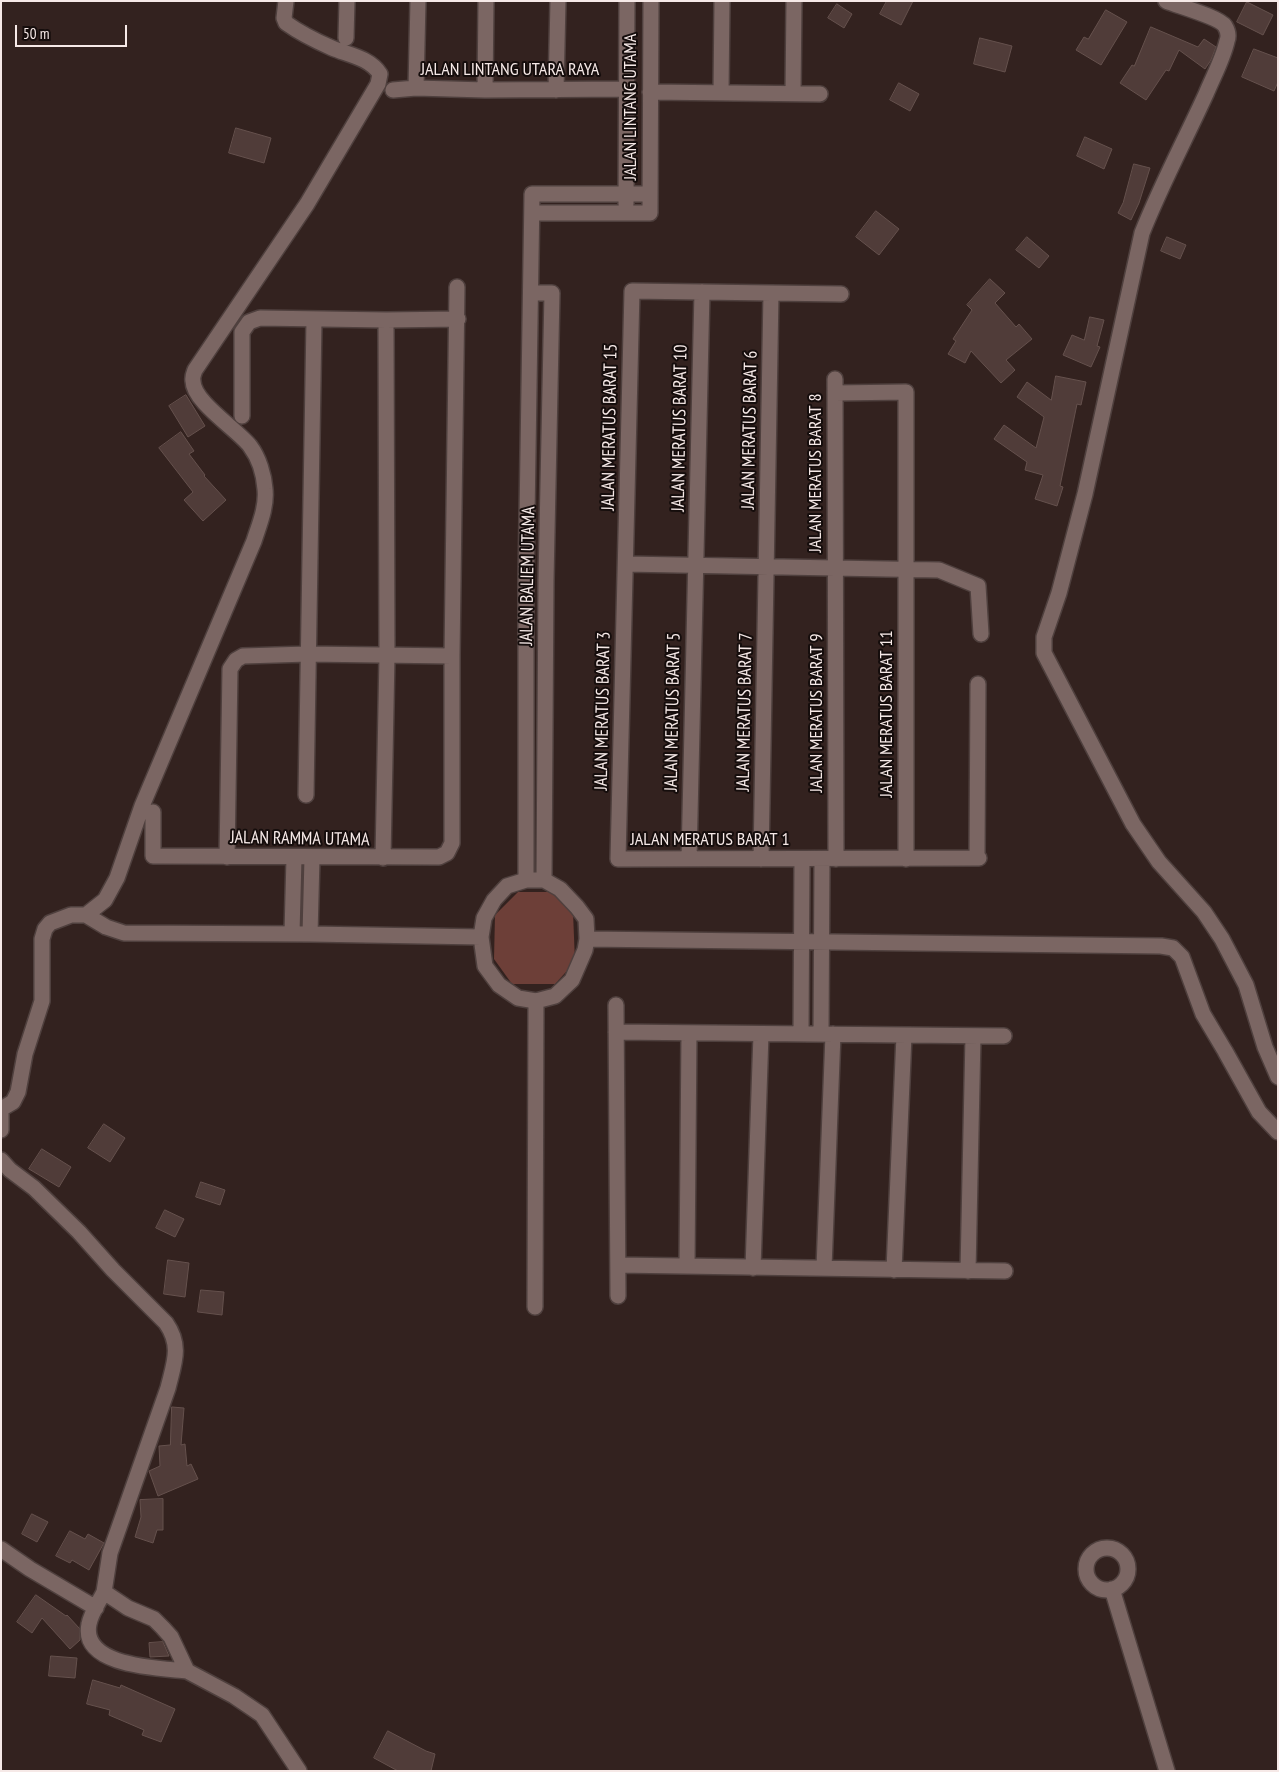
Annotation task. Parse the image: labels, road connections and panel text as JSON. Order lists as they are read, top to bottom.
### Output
{
  "streets": {
    "street": [
      "JALAN LINTANG UTARA RAYA",
      "JALAN LINTANG UTAMA",
      "JALAN MERATUS BARAT 15",
      "JALAN MERATUS BARAT 10",
      "JALAN MERATUS BARAT 6",
      "JALAN MERATUS BARAT 8",
      "JALAN BALIEM UTAMA",
      "JALAN MERATUS BARAT 3",
      "JALAN MERATUS BARAT 5",
      "JALAN MERATUS BARAT 7",
      "JALAN MERATUS BARAT 9",
      "JALAN MERATUS BARAT 11",
      "JALAN RAMMA UTAMA",
      "JALAN MERATUS BARAT 1"
    ]
  },
  "crossings": [
    ["JALAN LINTANG UTARA RAYA", "JALAN LINTANG UTAMA"],
    ["JALAN LINTANG UTAMA", "JALAN BALIEM UTAMA"],
    ["JALAN MERATUS BARAT 15", "JALAN MERATUS BARAT 10"],
    ["JALAN MERATUS BARAT 15", "JALAN MERATUS BARAT 3"],
    ["JALAN MERATUS BARAT 10", "JALAN MERATUS BARAT 5"],
    ["JALAN MERATUS BARAT 6", "JALAN MERATUS BARAT 7"],
    ["JALAN MERATUS BARAT 8", "JALAN MERATUS BARAT 9"],
    ["JALAN MERATUS BARAT 8", "JALAN MERATUS BARAT 11"],
    ["JALAN MERATUS BARAT 3", "JALAN MERATUS BARAT 1"],
    ["JALAN MERATUS BARAT 5", "JALAN MERATUS BARAT 1"],
    ["JALAN MERATUS BARAT 7", "JALAN MERATUS BARAT 1"],
    ["JALAN MERATUS BARAT 9", "JALAN MERATUS BARAT 1"],
    ["JALAN MERATUS BARAT 11", "JALAN MERATUS BARAT 1"]
  ],
  "scale_bar": "50 m"
}
